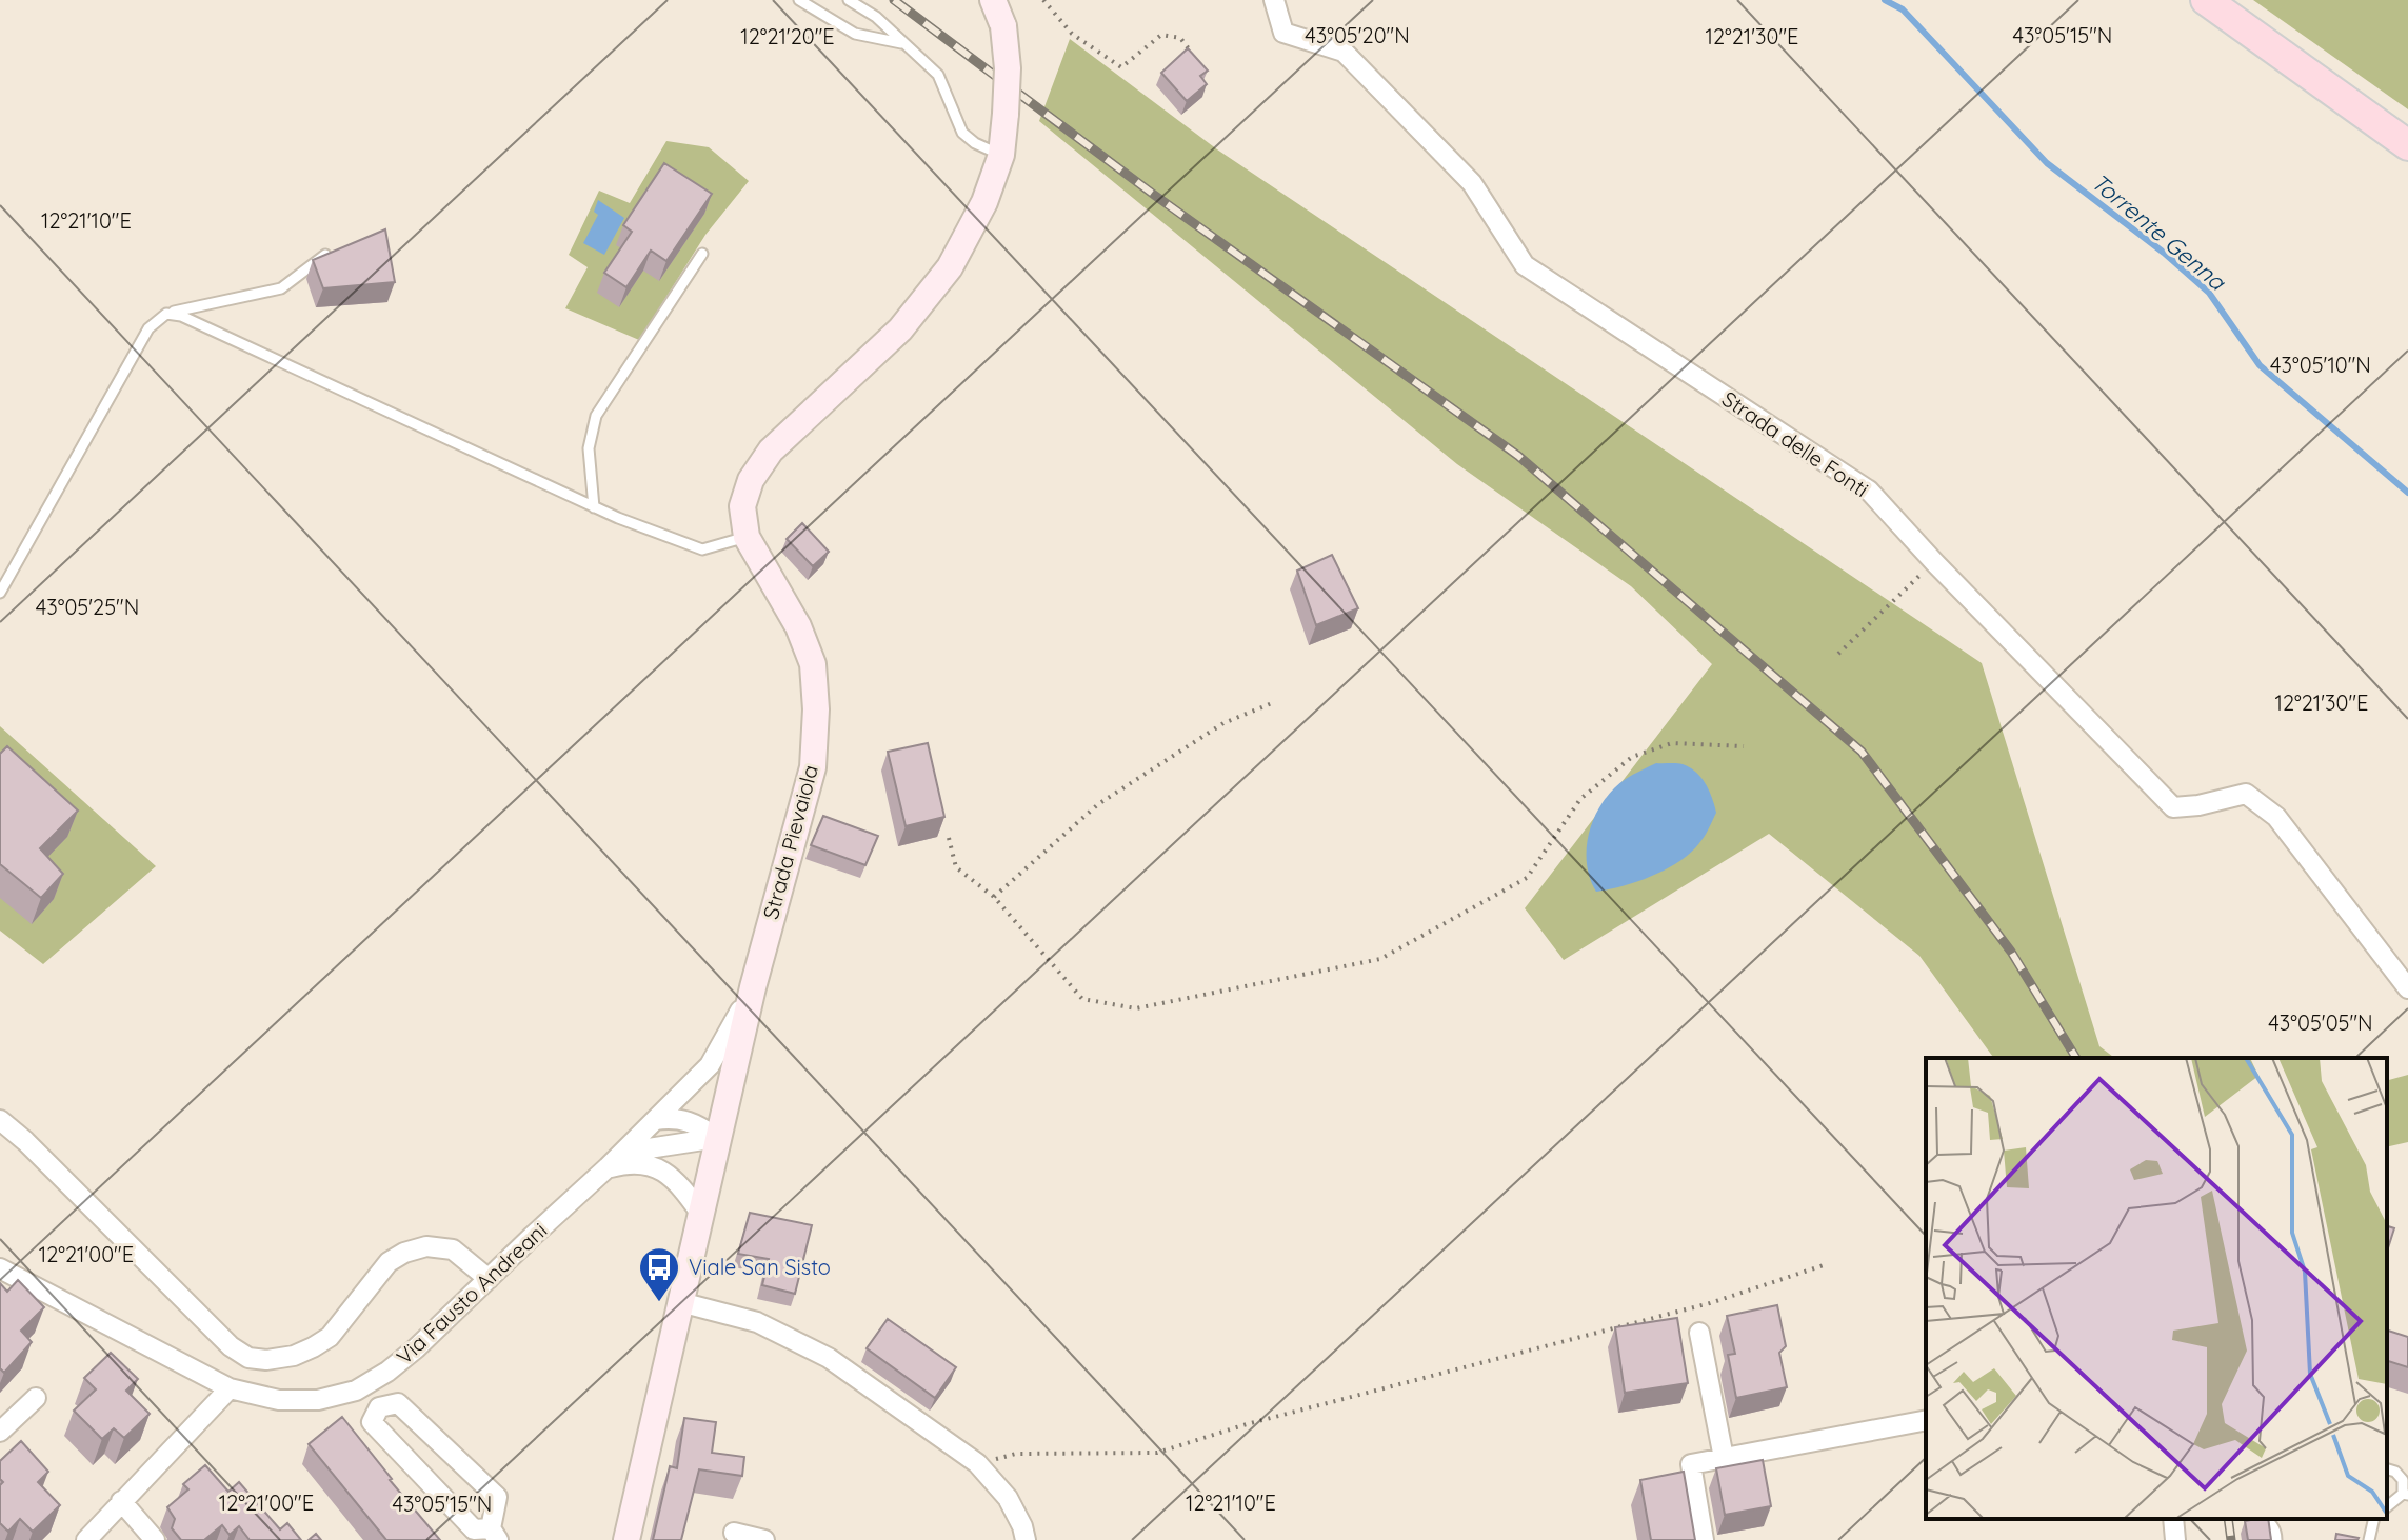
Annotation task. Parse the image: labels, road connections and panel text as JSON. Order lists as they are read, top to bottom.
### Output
{
  "streets": {
    "street": ["Strada delle Fonti", "Strada Pievaiola", "Via Fausto Andreani"]
  },
  "crossings": [
    ["Strada Pievaiola", "Via Fausto Andreani"]
  ],
  "water": ["Torrente Genna"],
  "places": {
    "bus stop": ["Viale San Sisto"]
  },
  "coordinates": [
    "43°05'20\"N",
    "43°05'15\"N",
    "12°21'30\"E",
    "12°21'20\"E",
    "12°21'10\"E",
    "43°05'10\"N",
    "43°05'25\"N",
    "43°05'05\"N",
    "12°21'00\"E"
  ]
}
